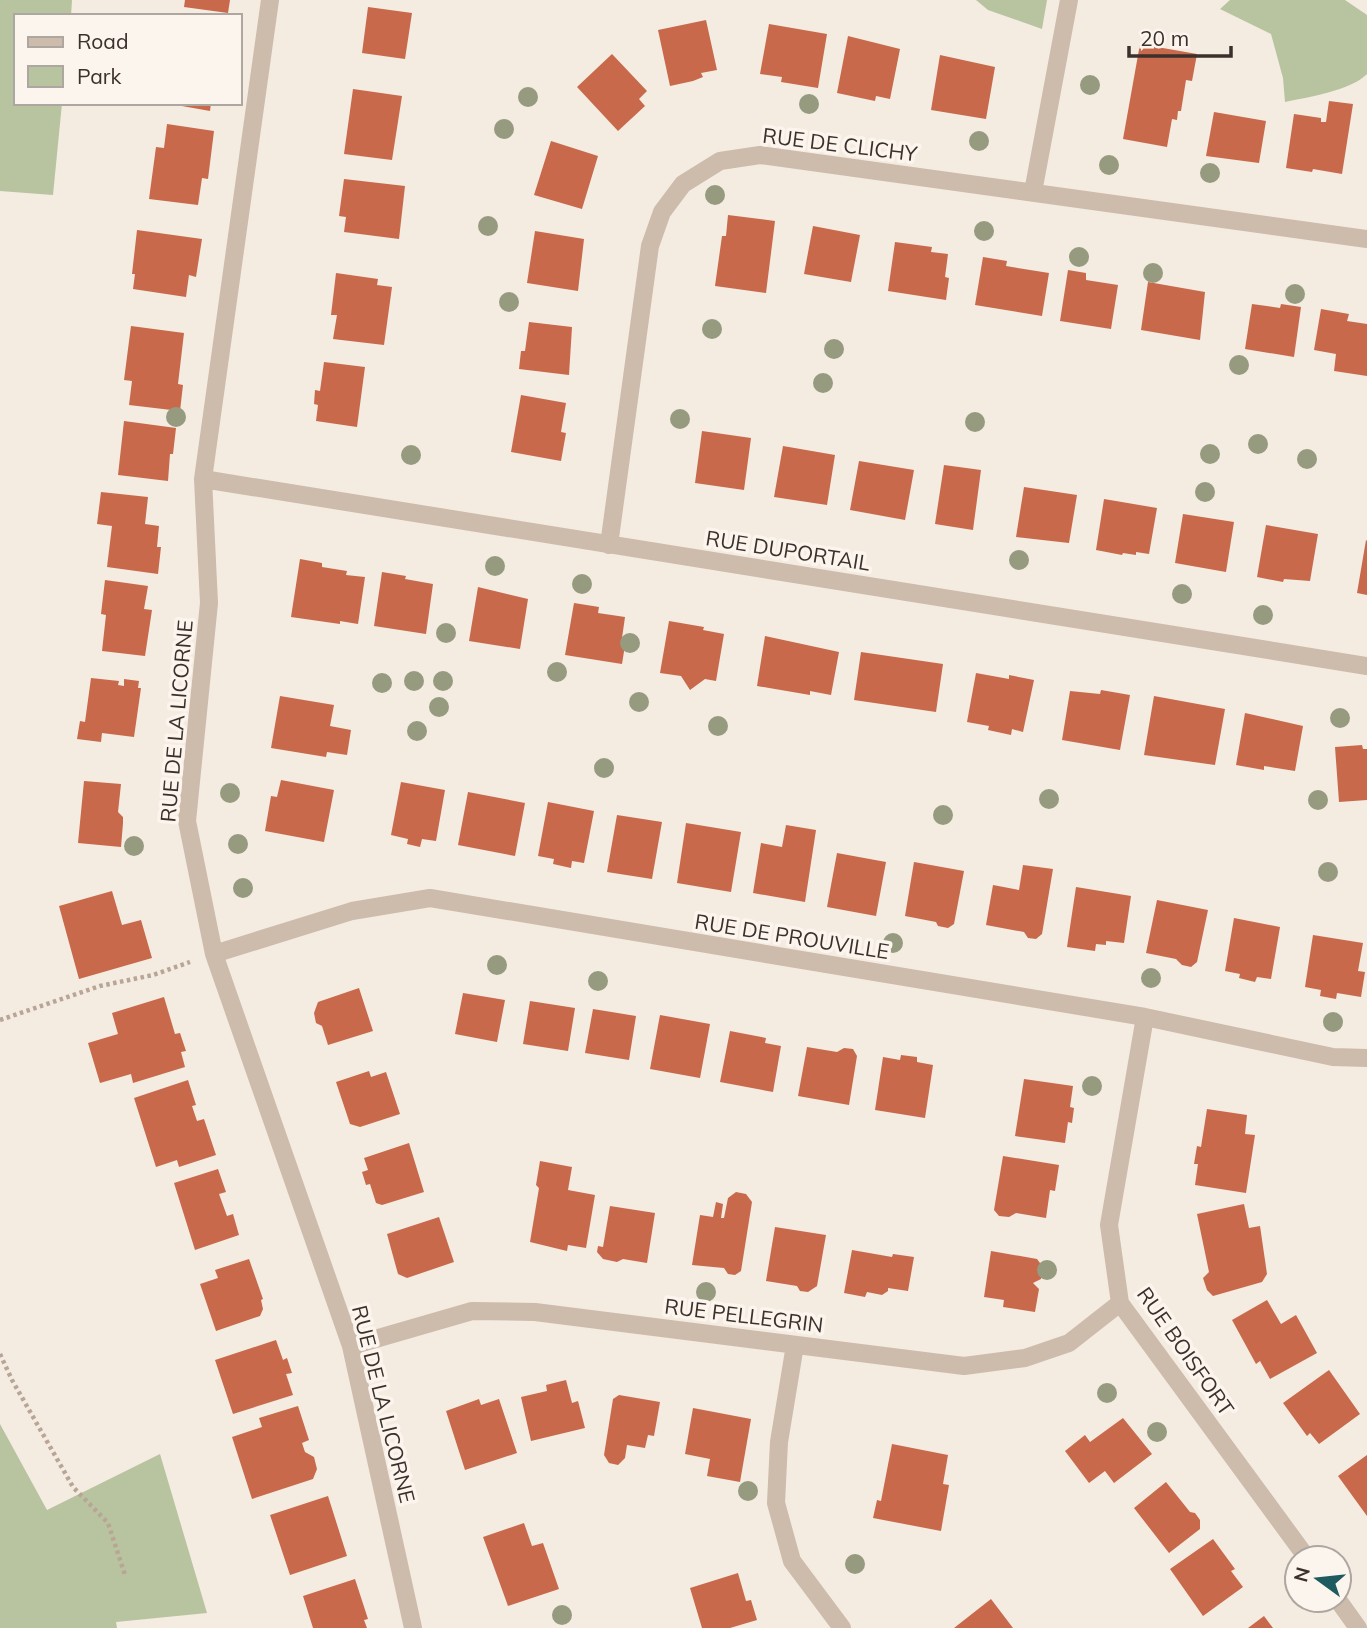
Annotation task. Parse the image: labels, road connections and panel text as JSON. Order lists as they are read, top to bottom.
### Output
{
  "streets": {
    "street": [
      "RUE DE CLICHY",
      "RUE DUPORTAIL",
      "RUE DE LA LICORNE",
      "RUE DE PROUVILLE",
      "RUE PELLEGRIN",
      "RUE BOISFORT"
    ]
  },
  "crossings": [
    ["RUE DE CLICHY", "RUE DUPORTAIL"],
    ["RUE DUPORTAIL", "RUE DE LA LICORNE"],
    ["RUE DE LA LICORNE", "RUE DE PROUVILLE"],
    ["RUE DE LA LICORNE", "RUE PELLEGRIN"],
    ["RUE DE PROUVILLE", "RUE BOISFORT"],
    ["RUE PELLEGRIN", "RUE BOISFORT"]
  ],
  "legend": ["Road", "Park"],
  "scale_bar": "20 m",
  "north": "left"
}
